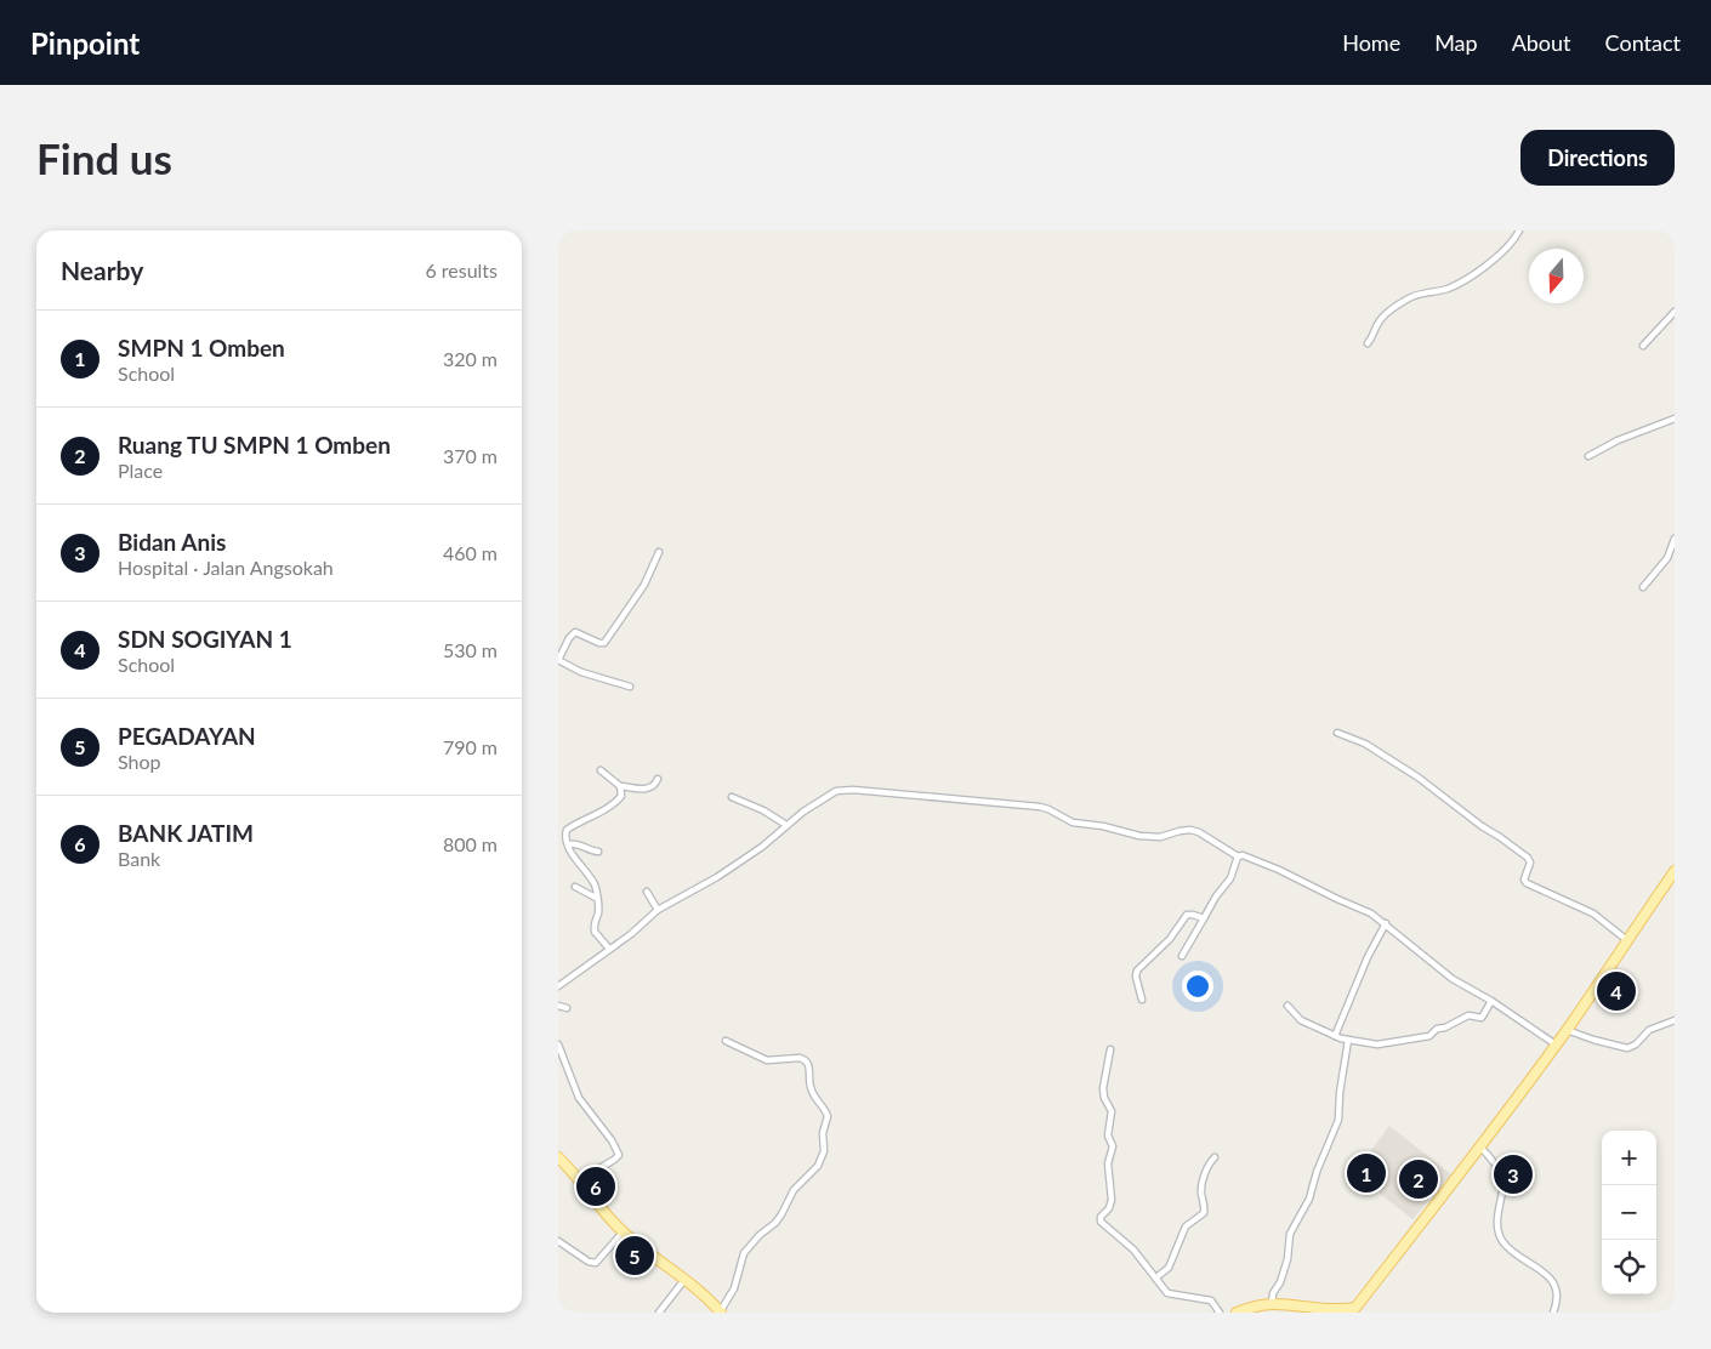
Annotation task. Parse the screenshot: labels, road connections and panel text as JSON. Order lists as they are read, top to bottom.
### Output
{
  "north": "bottom",
  "page": {
    "header": "Pinpoint",
    "nav": [
      "Home",
      "Map",
      "About",
      "Contact"
    ],
    "buttons": "Directions",
    "title": "Find us",
    "heading": ["Nearby", "6 results"],
    "list": [
      {
        "mark": "1",
        "name": "SMPN 1 Omben",
        "note": "School",
        "value": "320 m"
      },
      {
        "mark": "2",
        "name": "Ruang TU SMPN 1 Omben",
        "note": "Place",
        "value": "370 m"
      },
      {
        "mark": "3",
        "name": "Bidan Anis",
        "note": "Hospital · Jalan Angsokah",
        "value": "460 m"
      },
      {
        "mark": "4",
        "name": "SDN SOGIYAN 1",
        "note": "School",
        "value": "530 m"
      },
      {
        "mark": "5",
        "name": "PEGADAYAN",
        "note": "Shop",
        "value": "790 m"
      },
      {
        "mark": "6",
        "name": "BANK JATIM",
        "note": "Bank",
        "value": "800 m"
      }
    ],
    "pins": [
      "4",
      "1",
      "3",
      "2",
      "6",
      "5"
    ],
    "map_buttons": ["+", "−"]
  }
}
